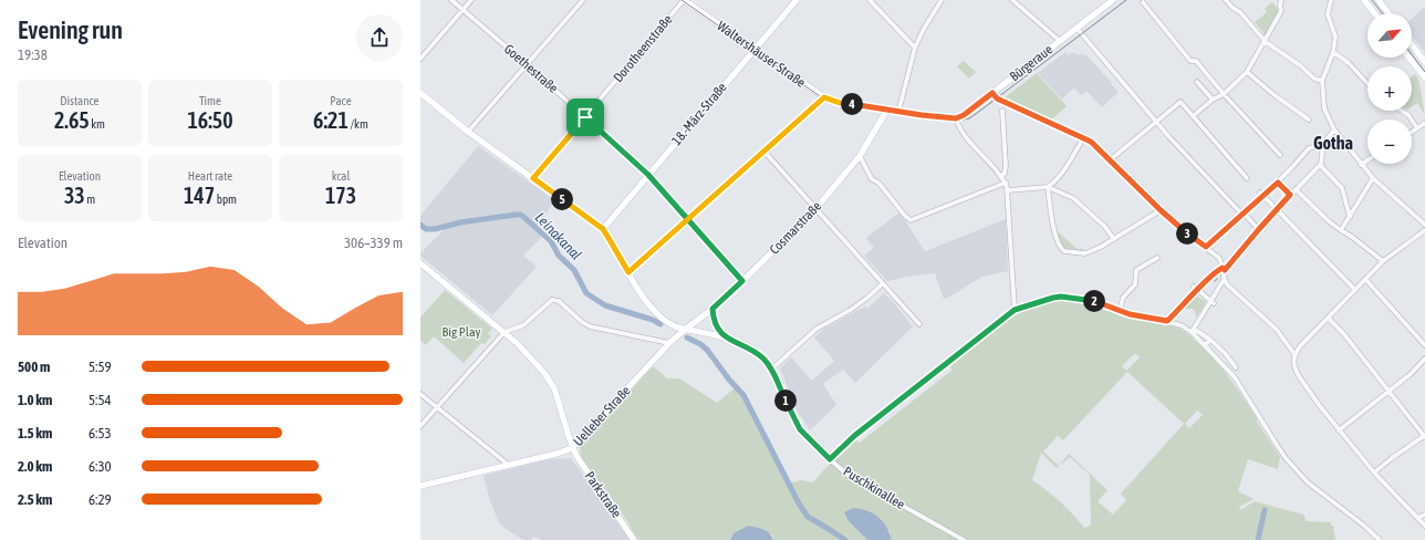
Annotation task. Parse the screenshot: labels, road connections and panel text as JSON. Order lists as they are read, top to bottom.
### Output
{
  "streets": {
    "street": [
      "Dorotheenstraße",
      "Waltershäuser Straße",
      "Bürgeraue",
      "Goethestraße",
      "18.-März-Straße",
      "Cosmarstraße",
      "Uelleber Straße",
      "Puschkinallee",
      "Parkstraße"
    ]
  },
  "crossings": [
    ["Dorotheenstraße", "Waltershäuser Straße"],
    ["Dorotheenstraße", "Goethestraße"],
    ["Waltershäuser Straße", "Bürgeraue"],
    ["Waltershäuser Straße", "18.-März-Straße"],
    ["Waltershäuser Straße", "Cosmarstraße"],
    ["Goethestraße", "18.-März-Straße"],
    ["Goethestraße", "Cosmarstraße"],
    ["18.-März-Straße", "Puschkinallee"],
    ["Cosmarstraße", "Uelleber Straße"],
    ["Cosmarstraße", "Puschkinallee"],
    ["Uelleber Straße", "Puschkinallee"],
    ["Uelleber Straße", "Parkstraße"]
  ],
  "districts": ["Gotha"],
  "water": ["Leinakanal"],
  "parks": ["Big Play"],
  "north": "top right",
  "page": {
    "heading": ["Evening run", "19:38"],
    "map_buttons": ["+", "−"],
    "stats": [
      ["Distance", "2.65 km"],
      ["Time", "16:50"],
      ["Pace", "6:21 /km"],
      ["Elevation", "33 m"],
      ["Heart rate", "147 bpm"],
      ["kcal", "173"]
    ],
    "pins": [
      "4",
      "5",
      "3",
      "2",
      "1"
    ],
    "chart": ["Elevation", "306–339 m"],
    "list": [
      {
        "name": "500 m",
        "note": "5:59"
      },
      {
        "name": "1.0 km",
        "note": "5:54"
      },
      {
        "name": "1.5 km",
        "note": "6:53"
      },
      {
        "name": "2.0 km",
        "note": "6:30"
      },
      {
        "name": "2.5 km",
        "note": "6:29"
      }
    ]
  }
}
